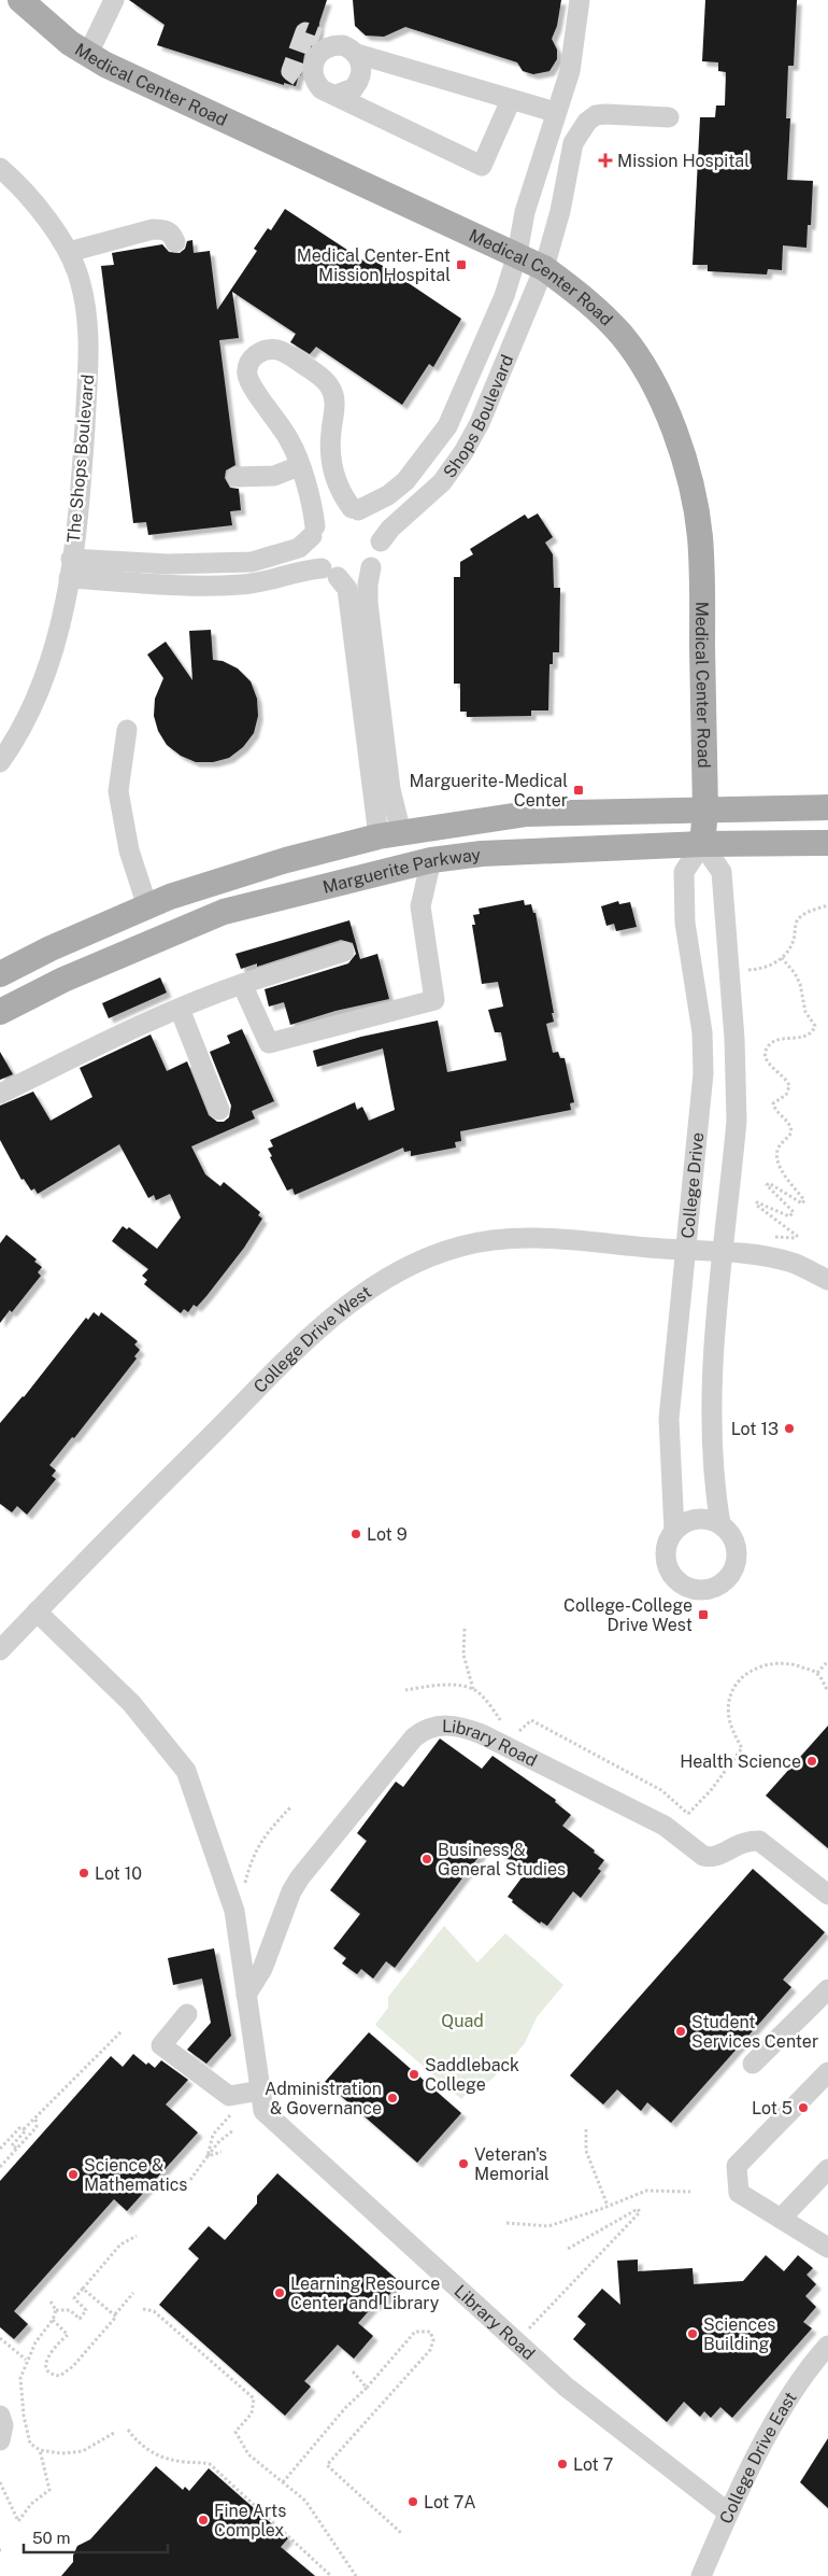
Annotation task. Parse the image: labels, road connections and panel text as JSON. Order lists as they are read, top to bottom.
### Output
{
  "streets": {
    "main road": ["Medical Center Road", "Marguerite Parkway", "College Drive"],
    "street": [
      "Shops Boulevard",
      "The Shops Boulevard",
      "College Drive West",
      "Library Road",
      "College Drive East"
    ]
  },
  "crossings": [
    ["Medical Center Road", "Shops Boulevard"],
    ["Medical Center Road", "Marguerite Parkway"],
    ["Medical Center Road", "College Drive"],
    ["Shops Boulevard", "The Shops Boulevard"],
    ["Shops Boulevard", "Marguerite Parkway"],
    ["Marguerite Parkway", "College Drive"],
    ["College Drive", "College Drive West"],
    ["College Drive West", "Library Road"],
    ["Library Road", "College Drive East"]
  ],
  "parks": ["Quad"],
  "places": {
    "health": ["Mission Hospital"],
    "transit": ["Medical Center-Ent Mission Hospital", "Marguerite-Medical Center", "College-College Drive West"],
    "other": [
      "Lot 13",
      "Lot 9",
      "Health Science",
      "Business & General Studies",
      "Lot 10",
      "Student Services Center",
      "Saddleback College",
      "Administration & Governance",
      "Lot 5",
      "Veteran's Memorial",
      "Science & Mathematics",
      "Learning Resource Center and Library",
      "Sciences Building",
      "Lot 7",
      "Lot 7A",
      "Fine Arts Complex"
    ]
  },
  "scale_bar": "50 m"
}
